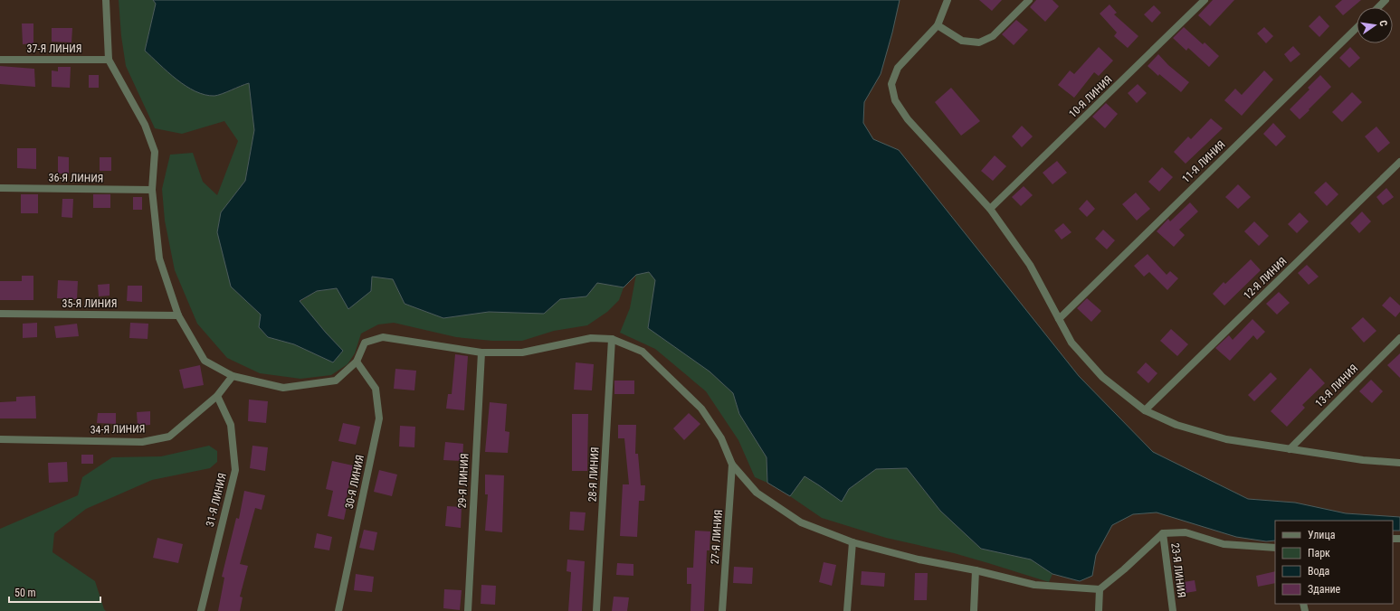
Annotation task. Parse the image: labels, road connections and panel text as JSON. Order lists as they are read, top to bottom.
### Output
{
  "streets": {
    "street": [
      "37-Я ЛИНИЯ",
      "10-Я ЛИНИЯ",
      "11-Я ЛИНИЯ",
      "36-Я ЛИНИЯ",
      "12-Я ЛИНИЯ",
      "35-Я ЛИНИЯ",
      "13-Я ЛИНИЯ",
      "34-Я ЛИНИЯ",
      "28-Я ЛИНИЯ",
      "29-Я ЛИНИЯ",
      "30-Я ЛИНИЯ",
      "31-Я ЛИНИЯ",
      "27-Я ЛИНИЯ",
      "23-Я ЛИНИЯ"
    ]
  },
  "crossings": [
    ["34-Я ЛИНИЯ", "31-Я ЛИНИЯ"]
  ],
  "legend": [
    "Улица",
    "Парк",
    "Вода",
    "Здание"
  ],
  "scale_bar": "50 m",
  "north": "right"
}
